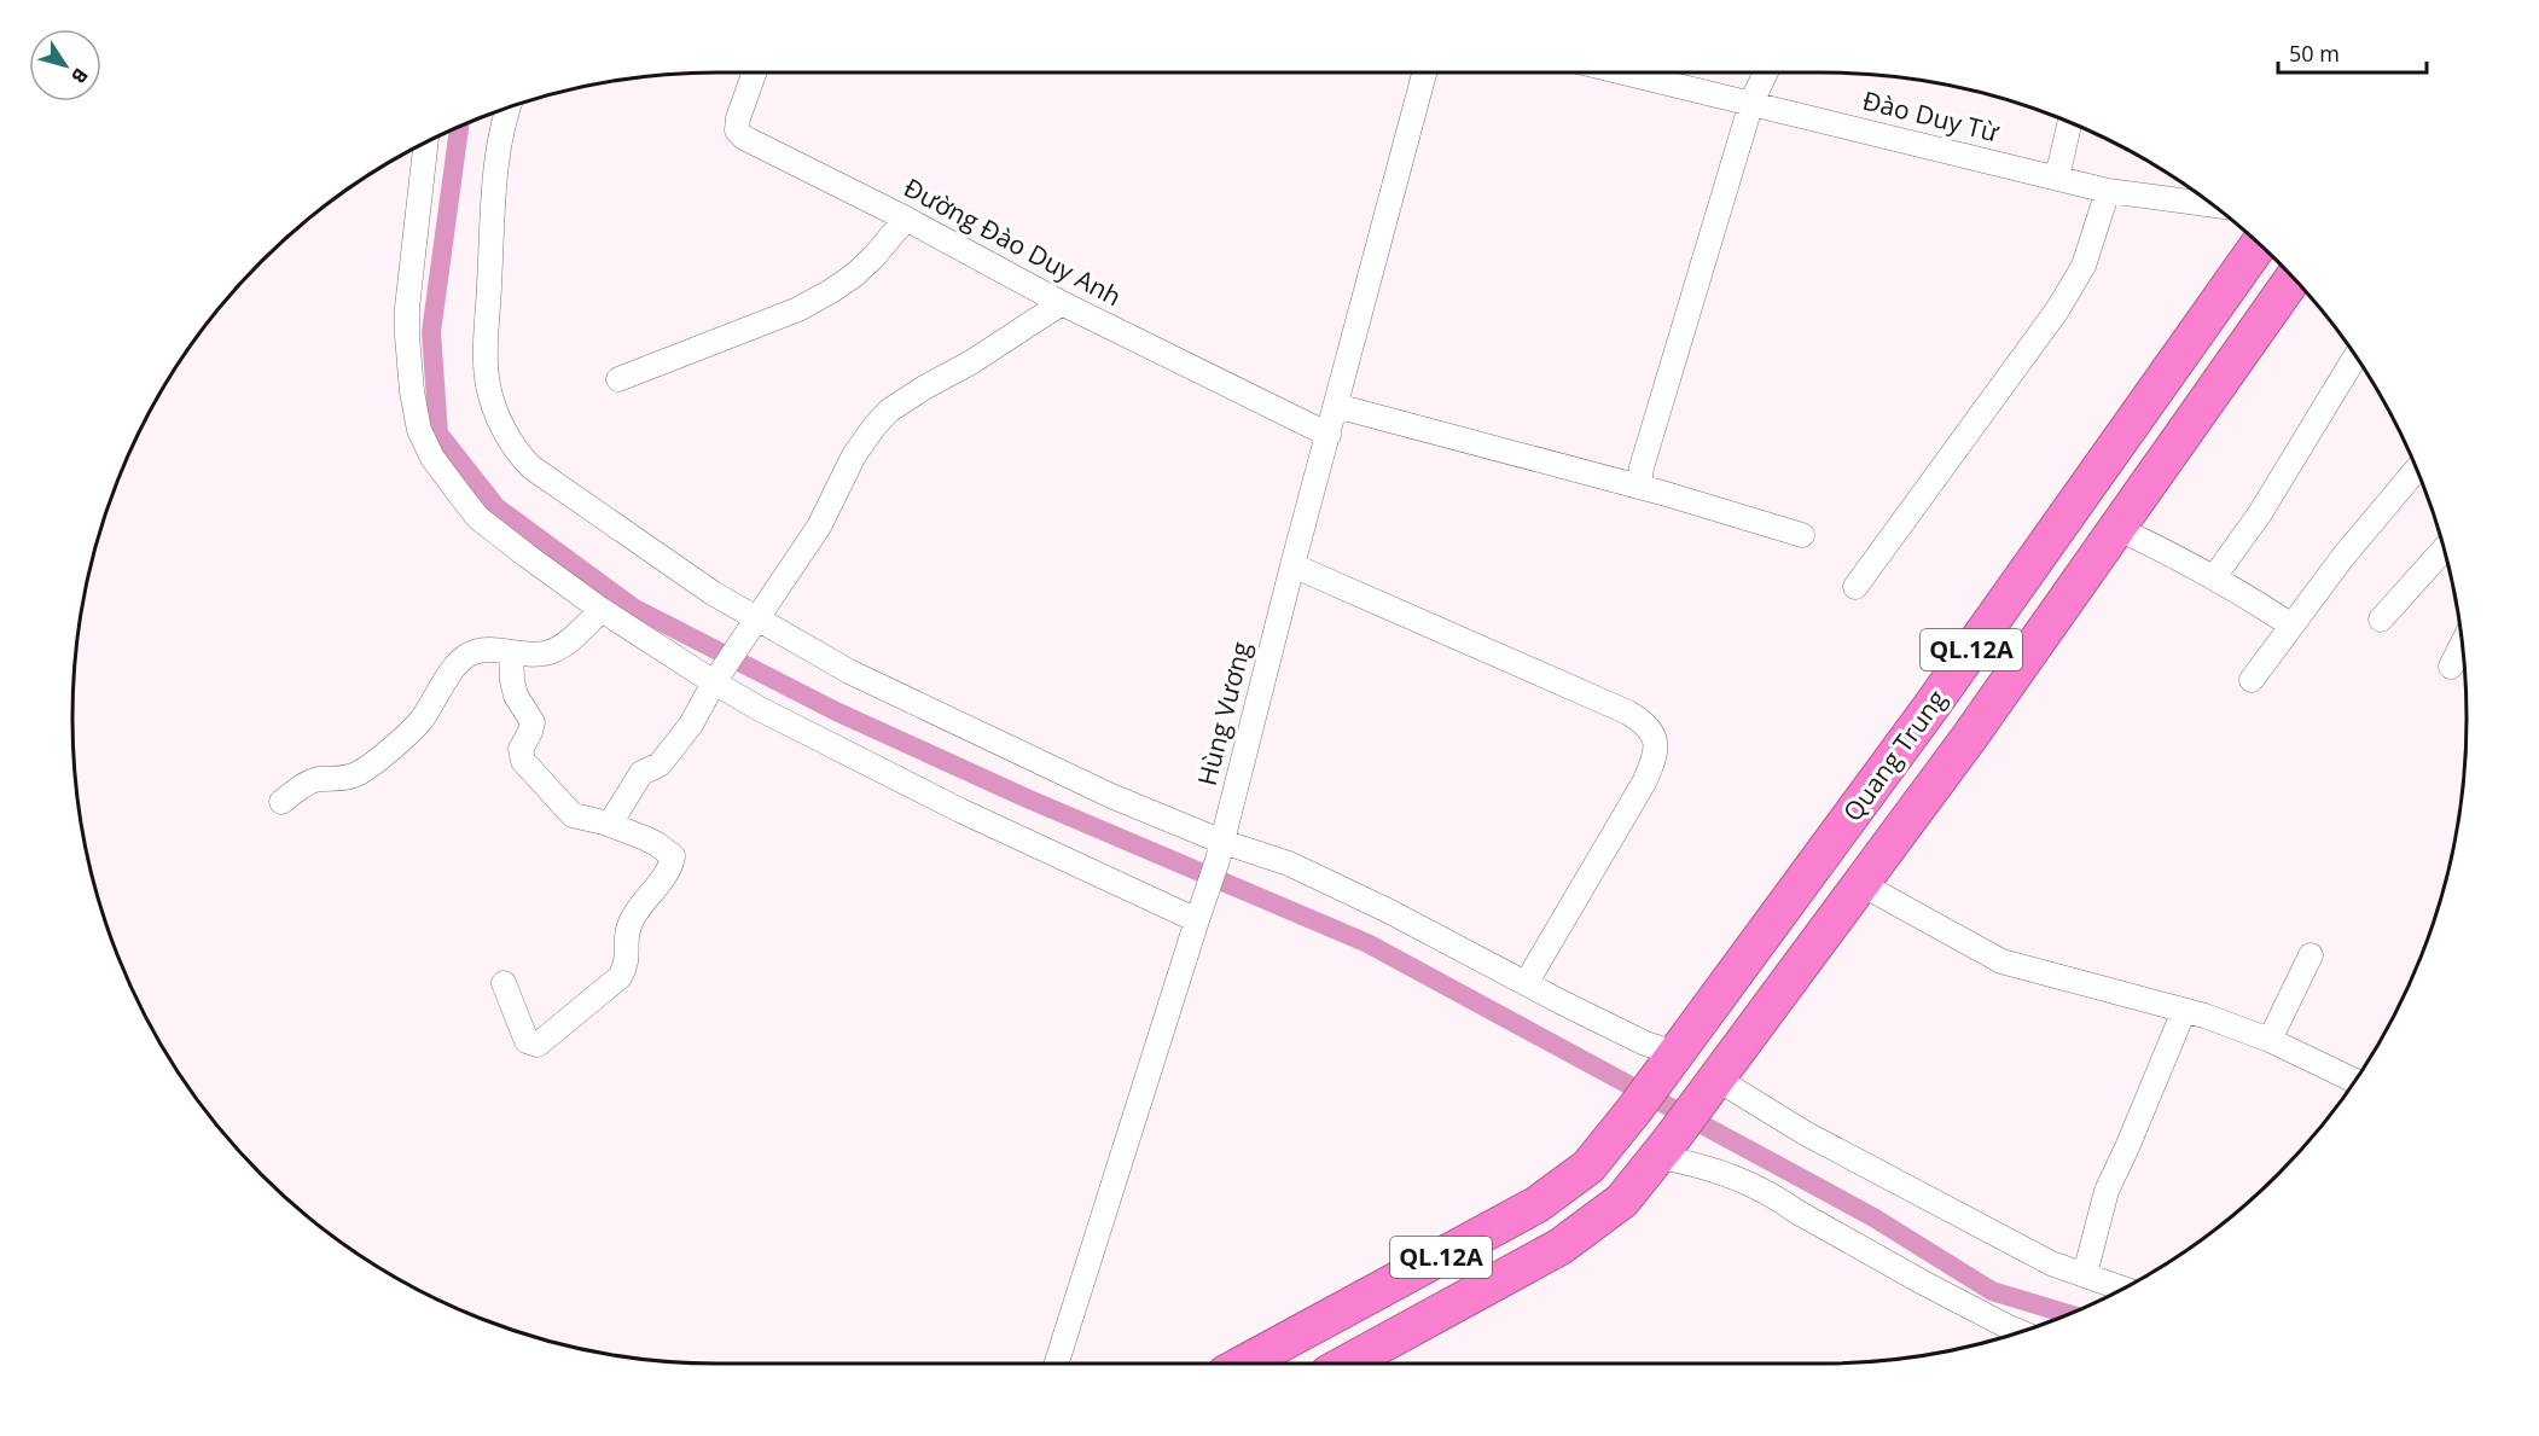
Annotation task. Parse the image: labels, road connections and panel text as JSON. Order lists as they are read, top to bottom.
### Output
{
  "streets": {
    "highway": ["QL.12A", "Quang Trung"],
    "street": ["Đào Duy Từ", "Đường Đào Duy Anh", "Hùng Vương"]
  },
  "crossings": [
    ["Đường Đào Duy Anh", "Hùng Vương"],
    ["QL.12A", "Quang Trung"]
  ],
  "scale_bar": "50 m",
  "north": "bottom right"
}
